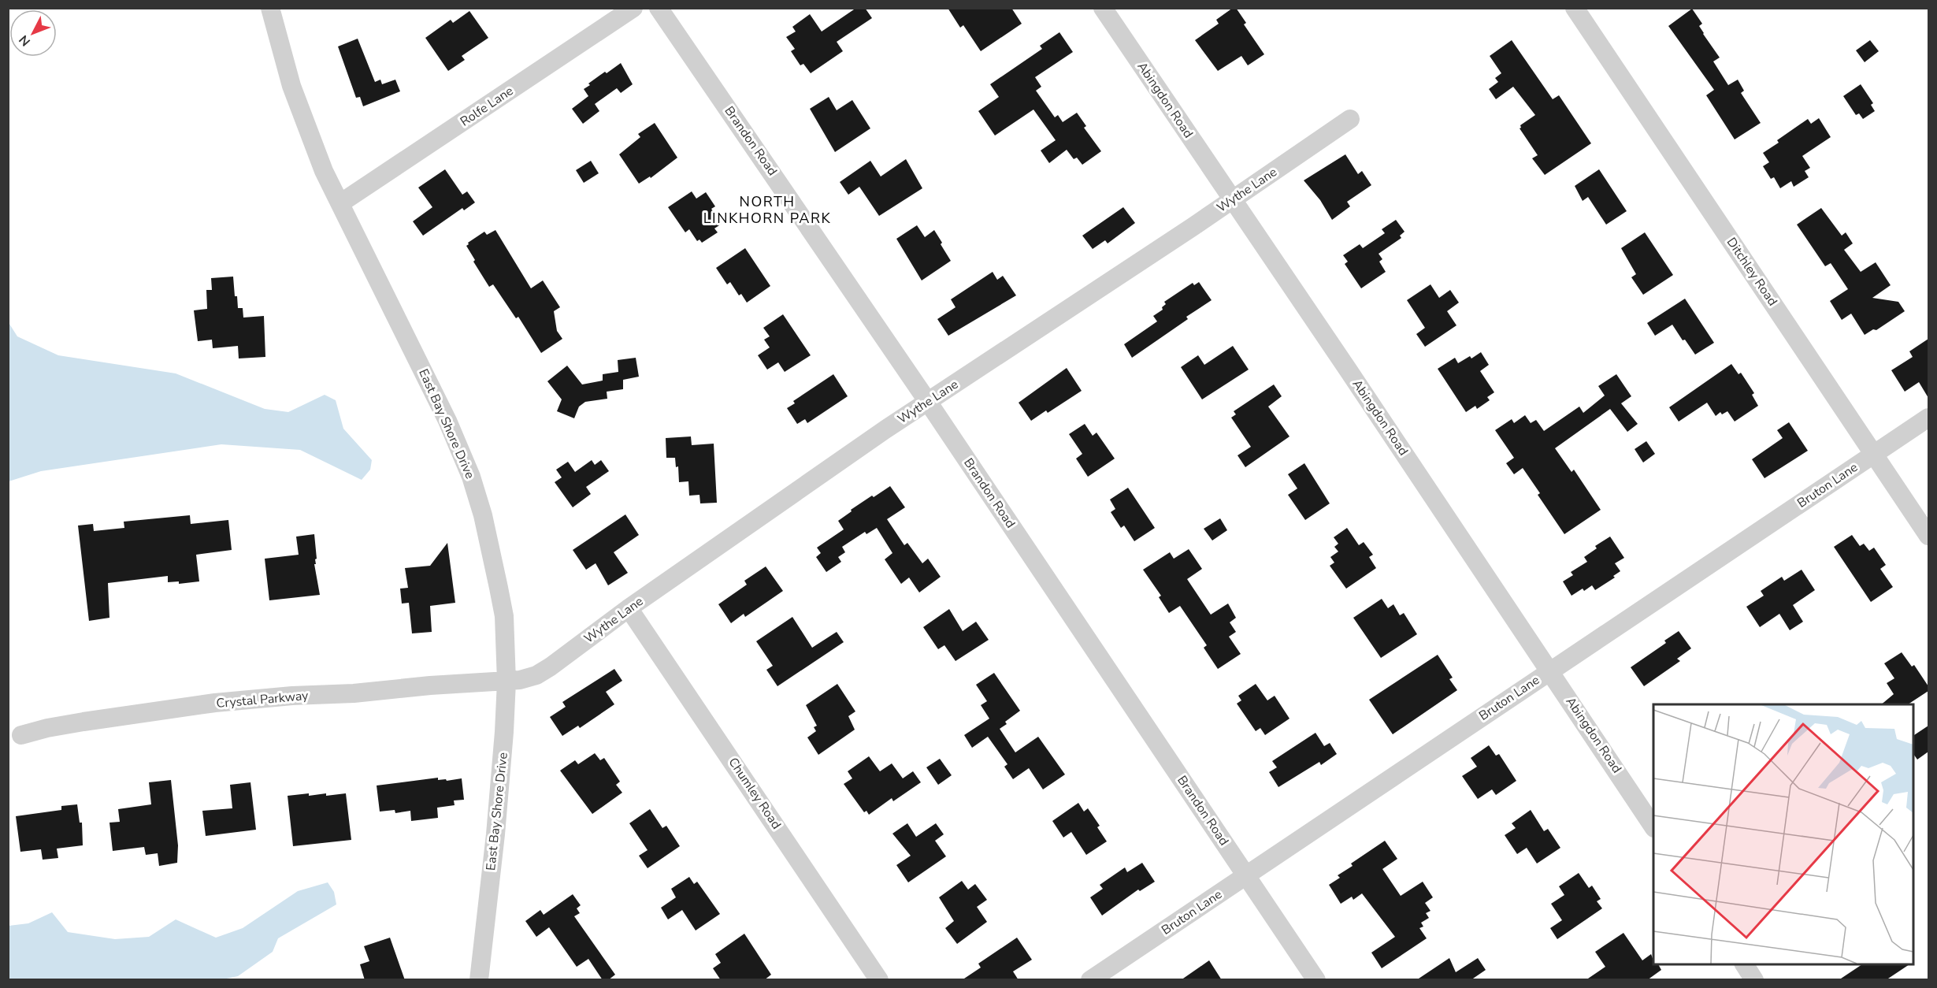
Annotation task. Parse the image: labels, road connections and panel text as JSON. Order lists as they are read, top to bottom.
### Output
{
  "streets": {
    "street": [
      "Abingdon Road",
      "Rolfe Lane",
      "Brandon Road",
      "Wythe Lane",
      "Ditchley Road",
      "East Bay Shore Drive",
      "Bruton Lane",
      "Crystal Parkway",
      "Chumley Road"
    ]
  },
  "crossings": [
    ["Abingdon Road", "Wythe Lane"],
    ["Abingdon Road", "Bruton Lane"],
    ["Rolfe Lane", "East Bay Shore Drive"],
    ["Brandon Road", "Wythe Lane"],
    ["Brandon Road", "Bruton Lane"],
    ["Wythe Lane", "East Bay Shore Drive"],
    ["Wythe Lane", "Crystal Parkway"],
    ["Wythe Lane", "Chumley Road"],
    ["Ditchley Road", "Bruton Lane"],
    ["East Bay Shore Drive", "Crystal Parkway"]
  ],
  "districts": ["NORTH LINKHORN PARK"],
  "north": "bottom left"
}
